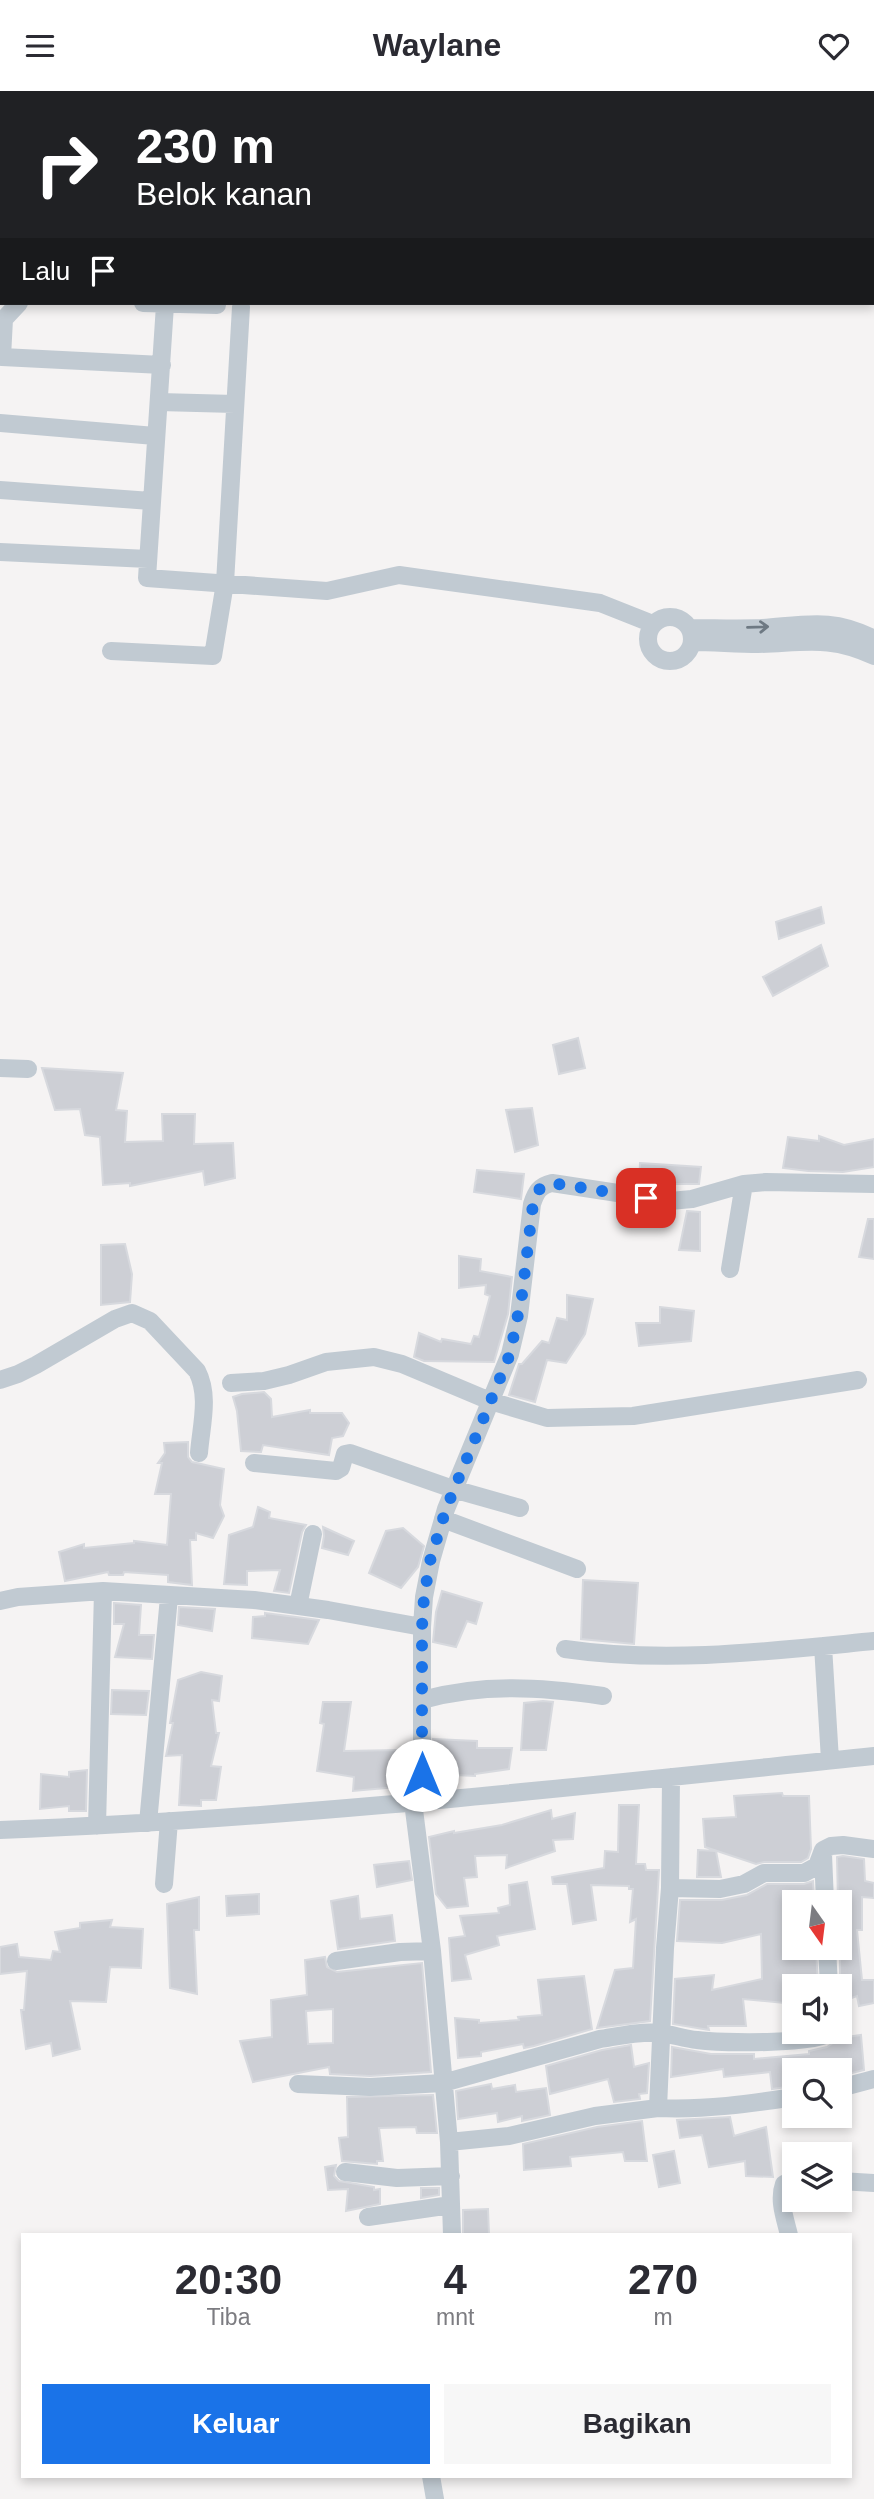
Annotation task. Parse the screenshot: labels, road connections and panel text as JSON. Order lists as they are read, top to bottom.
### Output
{
  "north": "bottom",
  "page": {
    "header": "Waylane",
    "turn": ["230 m", "Belok kanan"],
    "then": "Lalu",
    "eta": [
      "20:30",
      "Tiba",
      "4",
      "mnt",
      "270",
      "m"
    ],
    "buttons": ["Keluar", "Bagikan"]
  }
}
